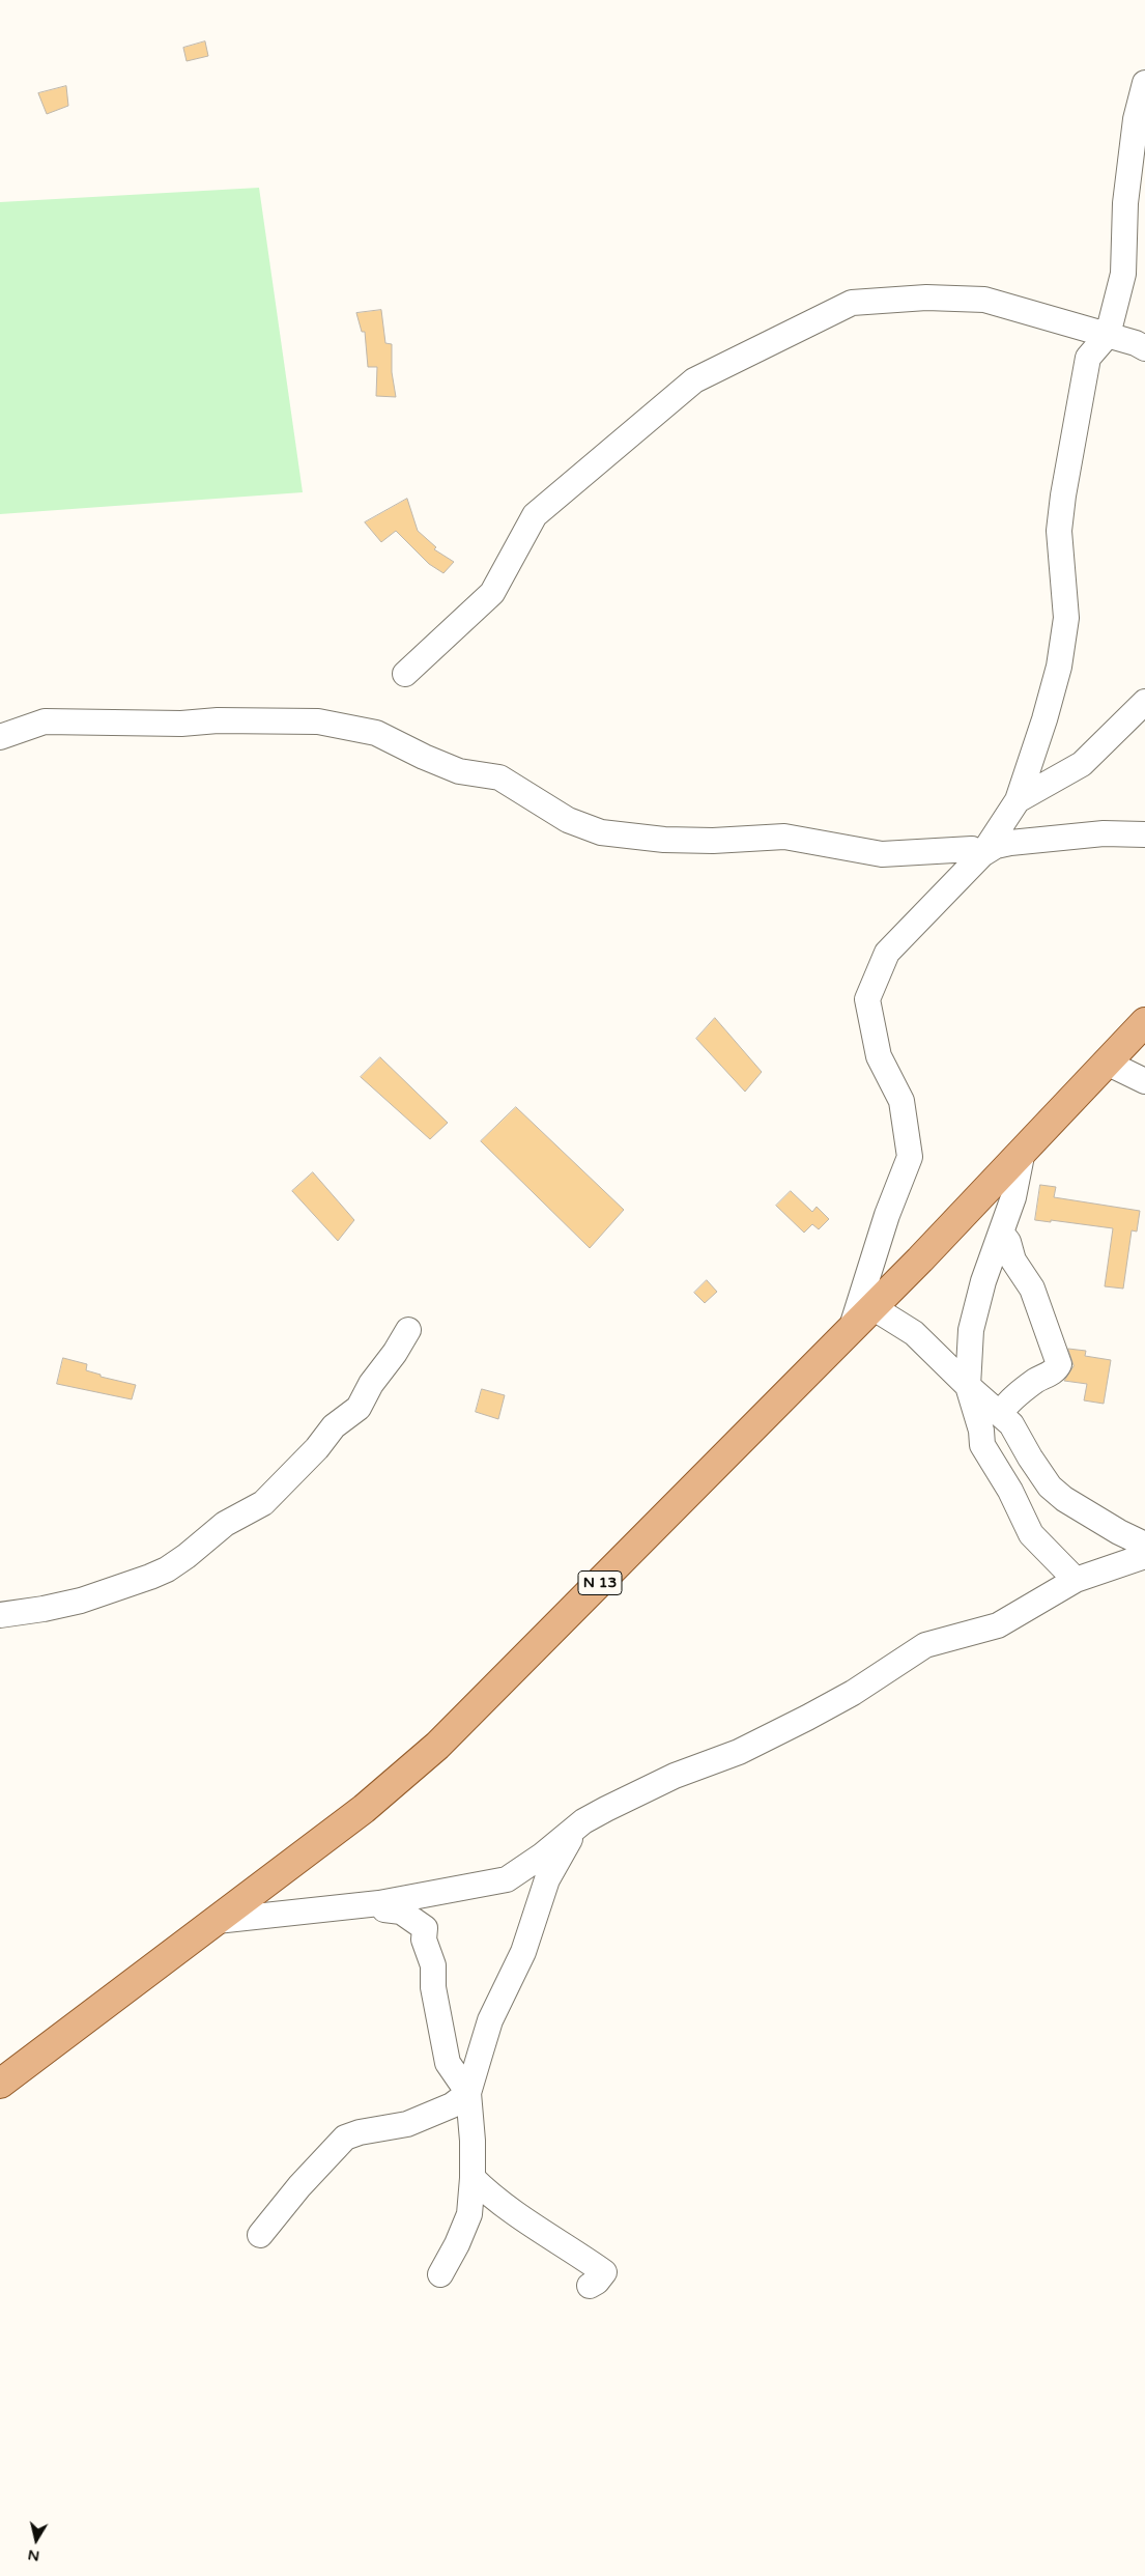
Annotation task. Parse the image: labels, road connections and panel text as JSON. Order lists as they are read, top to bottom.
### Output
{
  "streets": {
    "main road": ["N 13"]
  },
  "north": "bottom"
}
